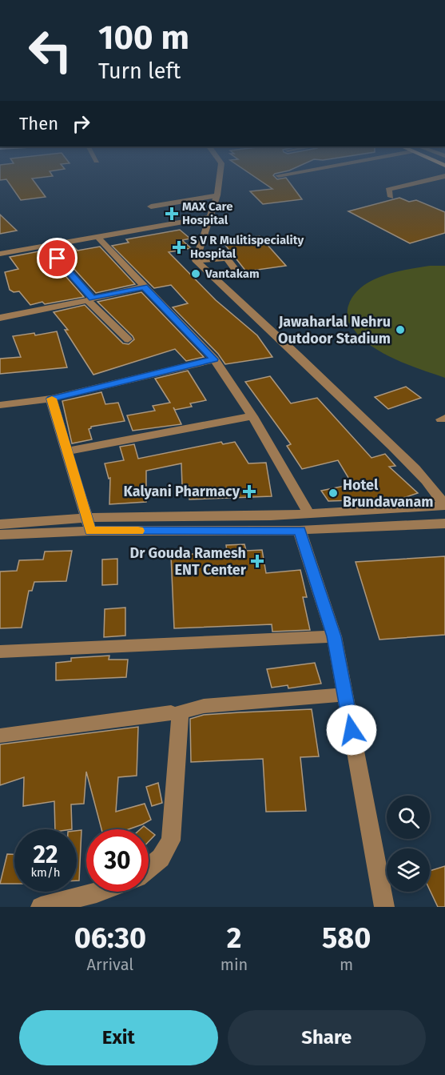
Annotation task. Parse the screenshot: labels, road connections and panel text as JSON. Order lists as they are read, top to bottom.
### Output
{
  "places": {
    "health": [
      "MAX Care Hospital",
      "S V R Mulitispeciality Hospital",
      "Kalyani Pharmacy",
      "Dr Gouda Ramesh ENT Center"
    ],
    "other": ["Vantakam", "Jawaharlal Nehru Outdoor Stadium", "Hotel Brundavanam"]
  },
  "page": {
    "turn": ["100 m", "Turn left"],
    "then": "Then",
    "speed": "22 km/h",
    "limit": "30",
    "eta": [
      "06:30",
      "Arrival",
      "2",
      "min",
      "580",
      "m"
    ],
    "buttons": ["Exit", "Share"]
  }
}
